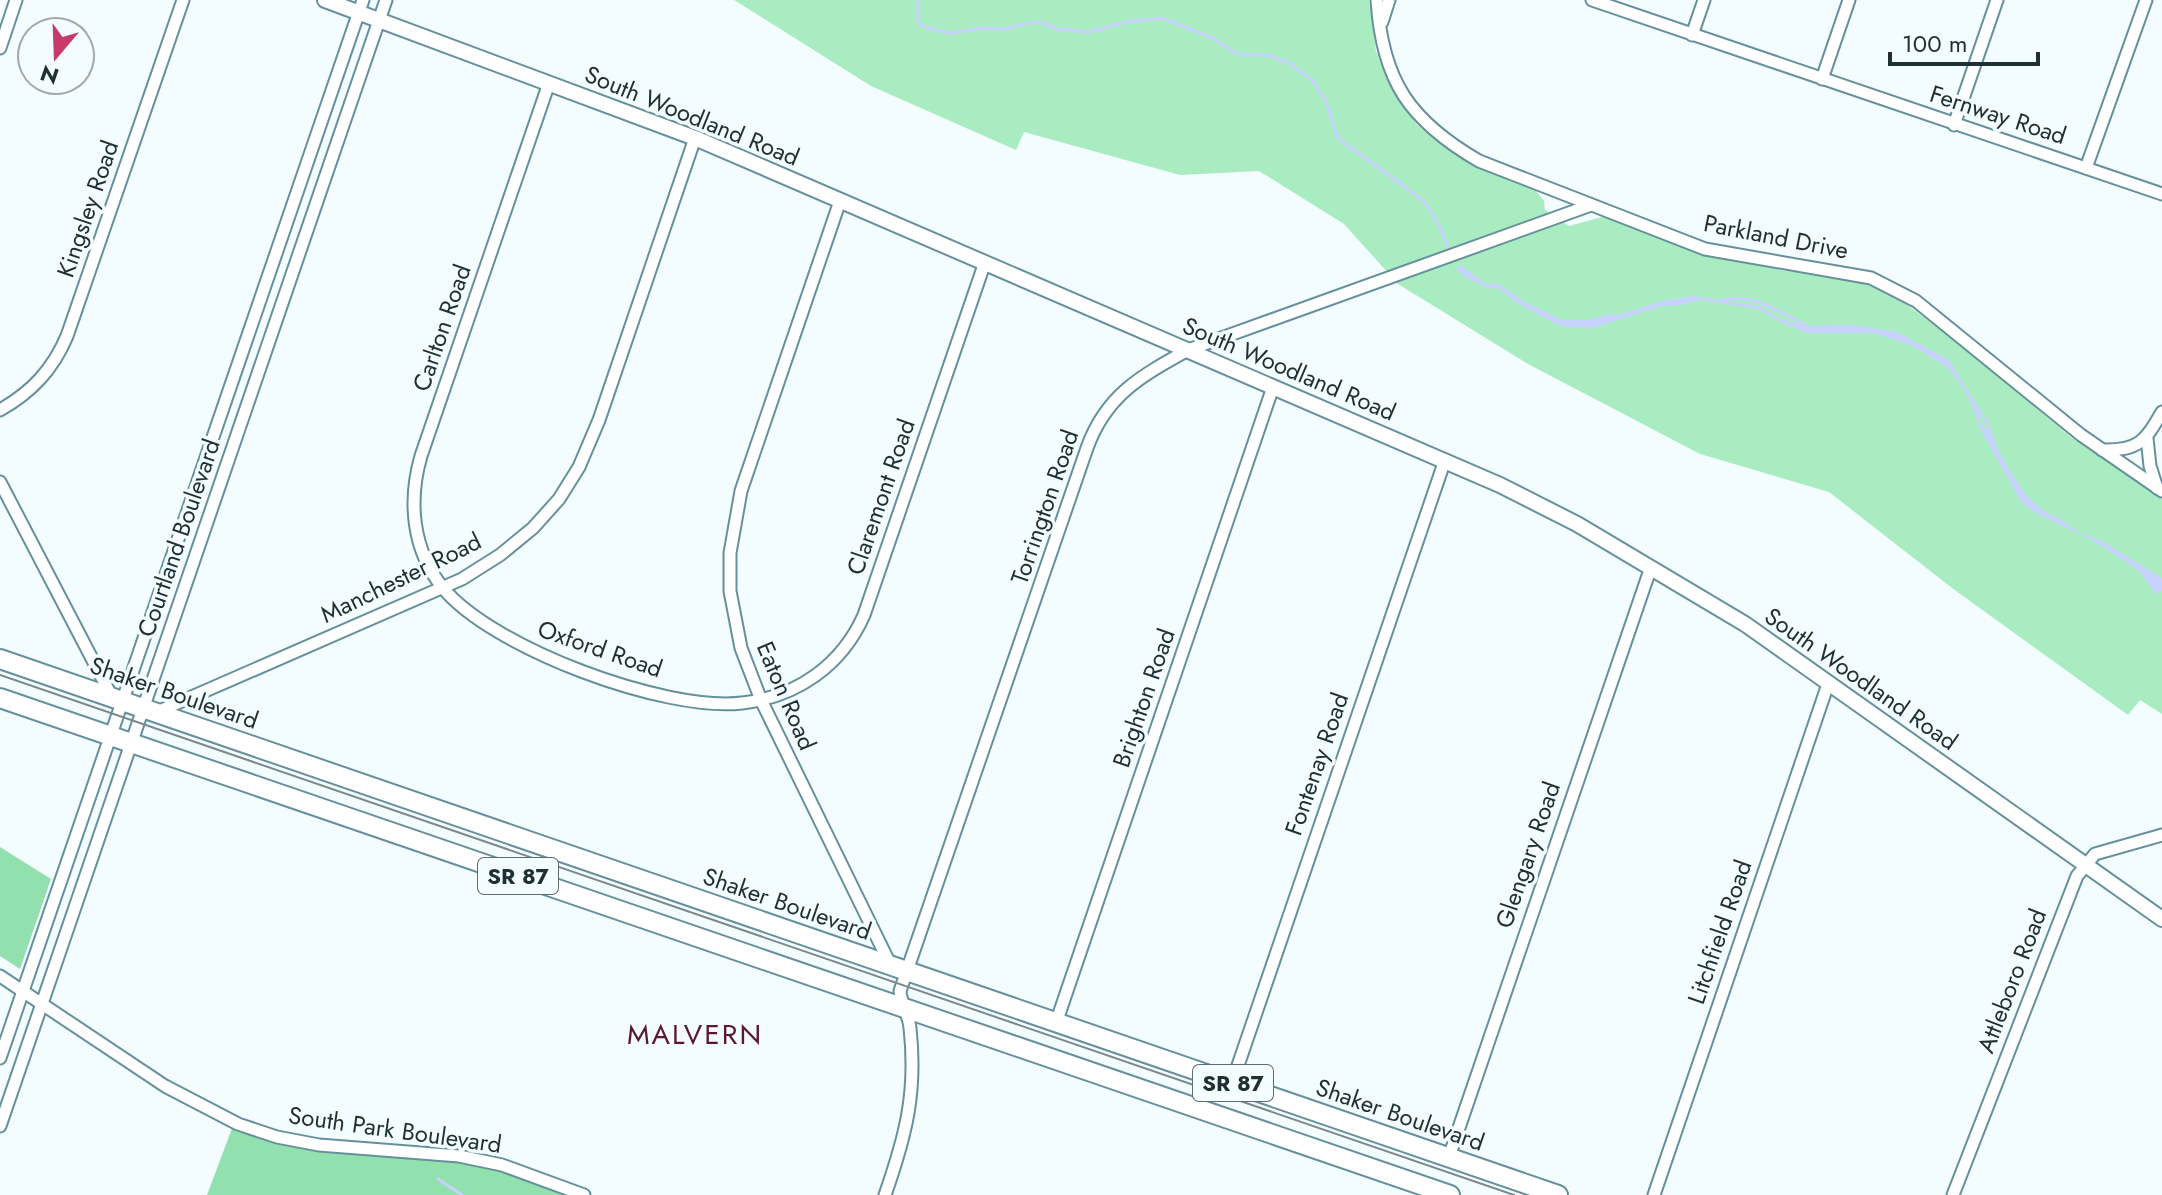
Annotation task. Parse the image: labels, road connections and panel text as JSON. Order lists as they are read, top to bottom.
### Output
{
  "streets": {
    "main road": ["Shaker Boulevard", "SR 87"],
    "street": [
      "Fernway Road",
      "South Woodland Road",
      "Kingsley Road",
      "Parkland Drive",
      "Carlton Road",
      "Claremont Road",
      "Torrington Road",
      "Courtland Boulevard",
      "Manchester Road",
      "Oxford Road",
      "Eaton Road",
      "Brighton Road",
      "Fontenay Road",
      "Glengary Road",
      "Litchfield Road",
      "Attleboro Road",
      "South Park Boulevard"
    ]
  },
  "crossings": [
    ["South Woodland Road", "Carlton Road"],
    ["South Woodland Road", "Claremont Road"],
    ["South Woodland Road", "Torrington Road"],
    ["South Woodland Road", "Courtland Boulevard"],
    ["South Woodland Road", "Manchester Road"],
    ["South Woodland Road", "Eaton Road"],
    ["South Woodland Road", "Brighton Road"],
    ["South Woodland Road", "Fontenay Road"],
    ["South Woodland Road", "Glengary Road"],
    ["South Woodland Road", "Litchfield Road"],
    ["South Woodland Road", "Attleboro Road"],
    ["Parkland Drive", "Torrington Road"],
    ["Carlton Road", "Manchester Road"],
    ["Carlton Road", "Oxford Road"],
    ["Claremont Road", "Oxford Road"],
    ["Claremont Road", "Eaton Road"],
    ["Torrington Road", "Shaker Boulevard"],
    ["Torrington Road", "Eaton Road"],
    ["Courtland Boulevard", "Manchester Road"],
    ["Courtland Boulevard", "Shaker Boulevard"],
    ["Courtland Boulevard", "SR 87"],
    ["Courtland Boulevard", "South Park Boulevard"],
    ["Manchester Road", "Oxford Road"],
    ["Manchester Road", "Shaker Boulevard"],
    ["Oxford Road", "Eaton Road"],
    ["Shaker Boulevard", "Eaton Road"],
    ["Shaker Boulevard", "Brighton Road"],
    ["Shaker Boulevard", "Fontenay Road"],
    ["Shaker Boulevard", "Glengary Road"],
    ["Eaton Road", "SR 87"]
  ],
  "districts": ["MALVERN"],
  "scale_bar": "100 m",
  "north": "bottom"
}
